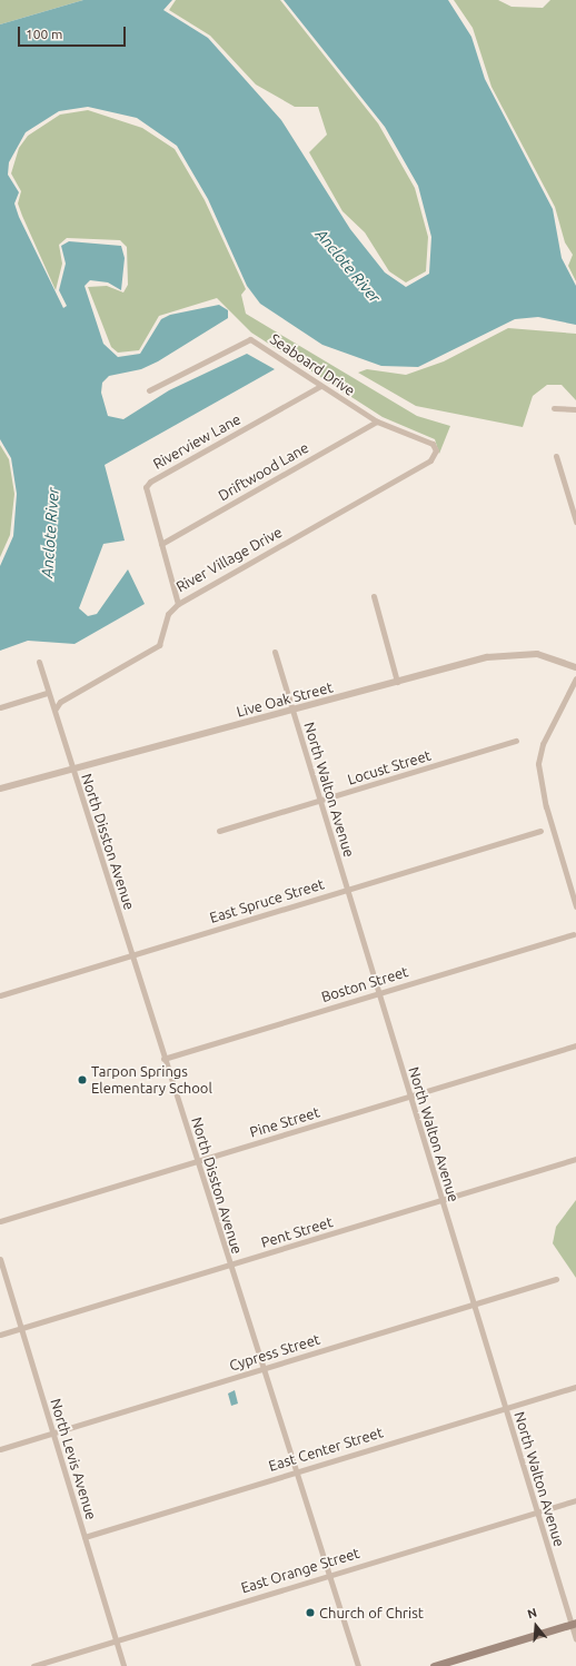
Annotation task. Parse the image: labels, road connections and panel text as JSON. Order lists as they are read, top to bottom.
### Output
{
  "streets": {
    "street": [
      "Seaboard Drive",
      "Riverview Lane",
      "Driftwood Lane",
      "River Village Drive",
      "Live Oak Street",
      "Locust Street",
      "North Walton Avenue",
      "North Disston Avenue",
      "East Spruce Street",
      "Boston Street",
      "Pine Street",
      "Pent Street",
      "Cypress Street",
      "East Center Street",
      "North Levis Avenue",
      "East Orange Street"
    ]
  },
  "crossings": [
    ["Seaboard Drive", "Riverview Lane"],
    ["Seaboard Drive", "Driftwood Lane"],
    ["Seaboard Drive", "River Village Drive"],
    ["Riverview Lane", "Driftwood Lane"],
    ["Riverview Lane", "River Village Drive"],
    ["River Village Drive", "North Disston Avenue"],
    ["Live Oak Street", "North Walton Avenue"],
    ["Live Oak Street", "North Disston Avenue"],
    ["Locust Street", "North Walton Avenue"],
    ["North Walton Avenue", "East Spruce Street"],
    ["North Walton Avenue", "Boston Street"],
    ["North Walton Avenue", "Pine Street"],
    ["North Walton Avenue", "Pent Street"],
    ["North Walton Avenue", "Cypress Street"],
    ["North Walton Avenue", "East Center Street"],
    ["North Walton Avenue", "East Orange Street"],
    ["North Disston Avenue", "East Spruce Street"],
    ["North Disston Avenue", "Boston Street"],
    ["North Disston Avenue", "Pine Street"],
    ["North Disston Avenue", "Pent Street"],
    ["North Disston Avenue", "Cypress Street"],
    ["North Disston Avenue", "East Center Street"],
    ["North Disston Avenue", "East Orange Street"],
    ["Pent Street", "North Levis Avenue"],
    ["Cypress Street", "North Levis Avenue"],
    ["East Center Street", "North Levis Avenue"],
    ["North Levis Avenue", "East Orange Street"]
  ],
  "water": ["Anclote River"],
  "places": ["Tarpon Springs Elementary School", "Church of Christ"],
  "scale_bar": "100 m",
  "north": "top"
}
